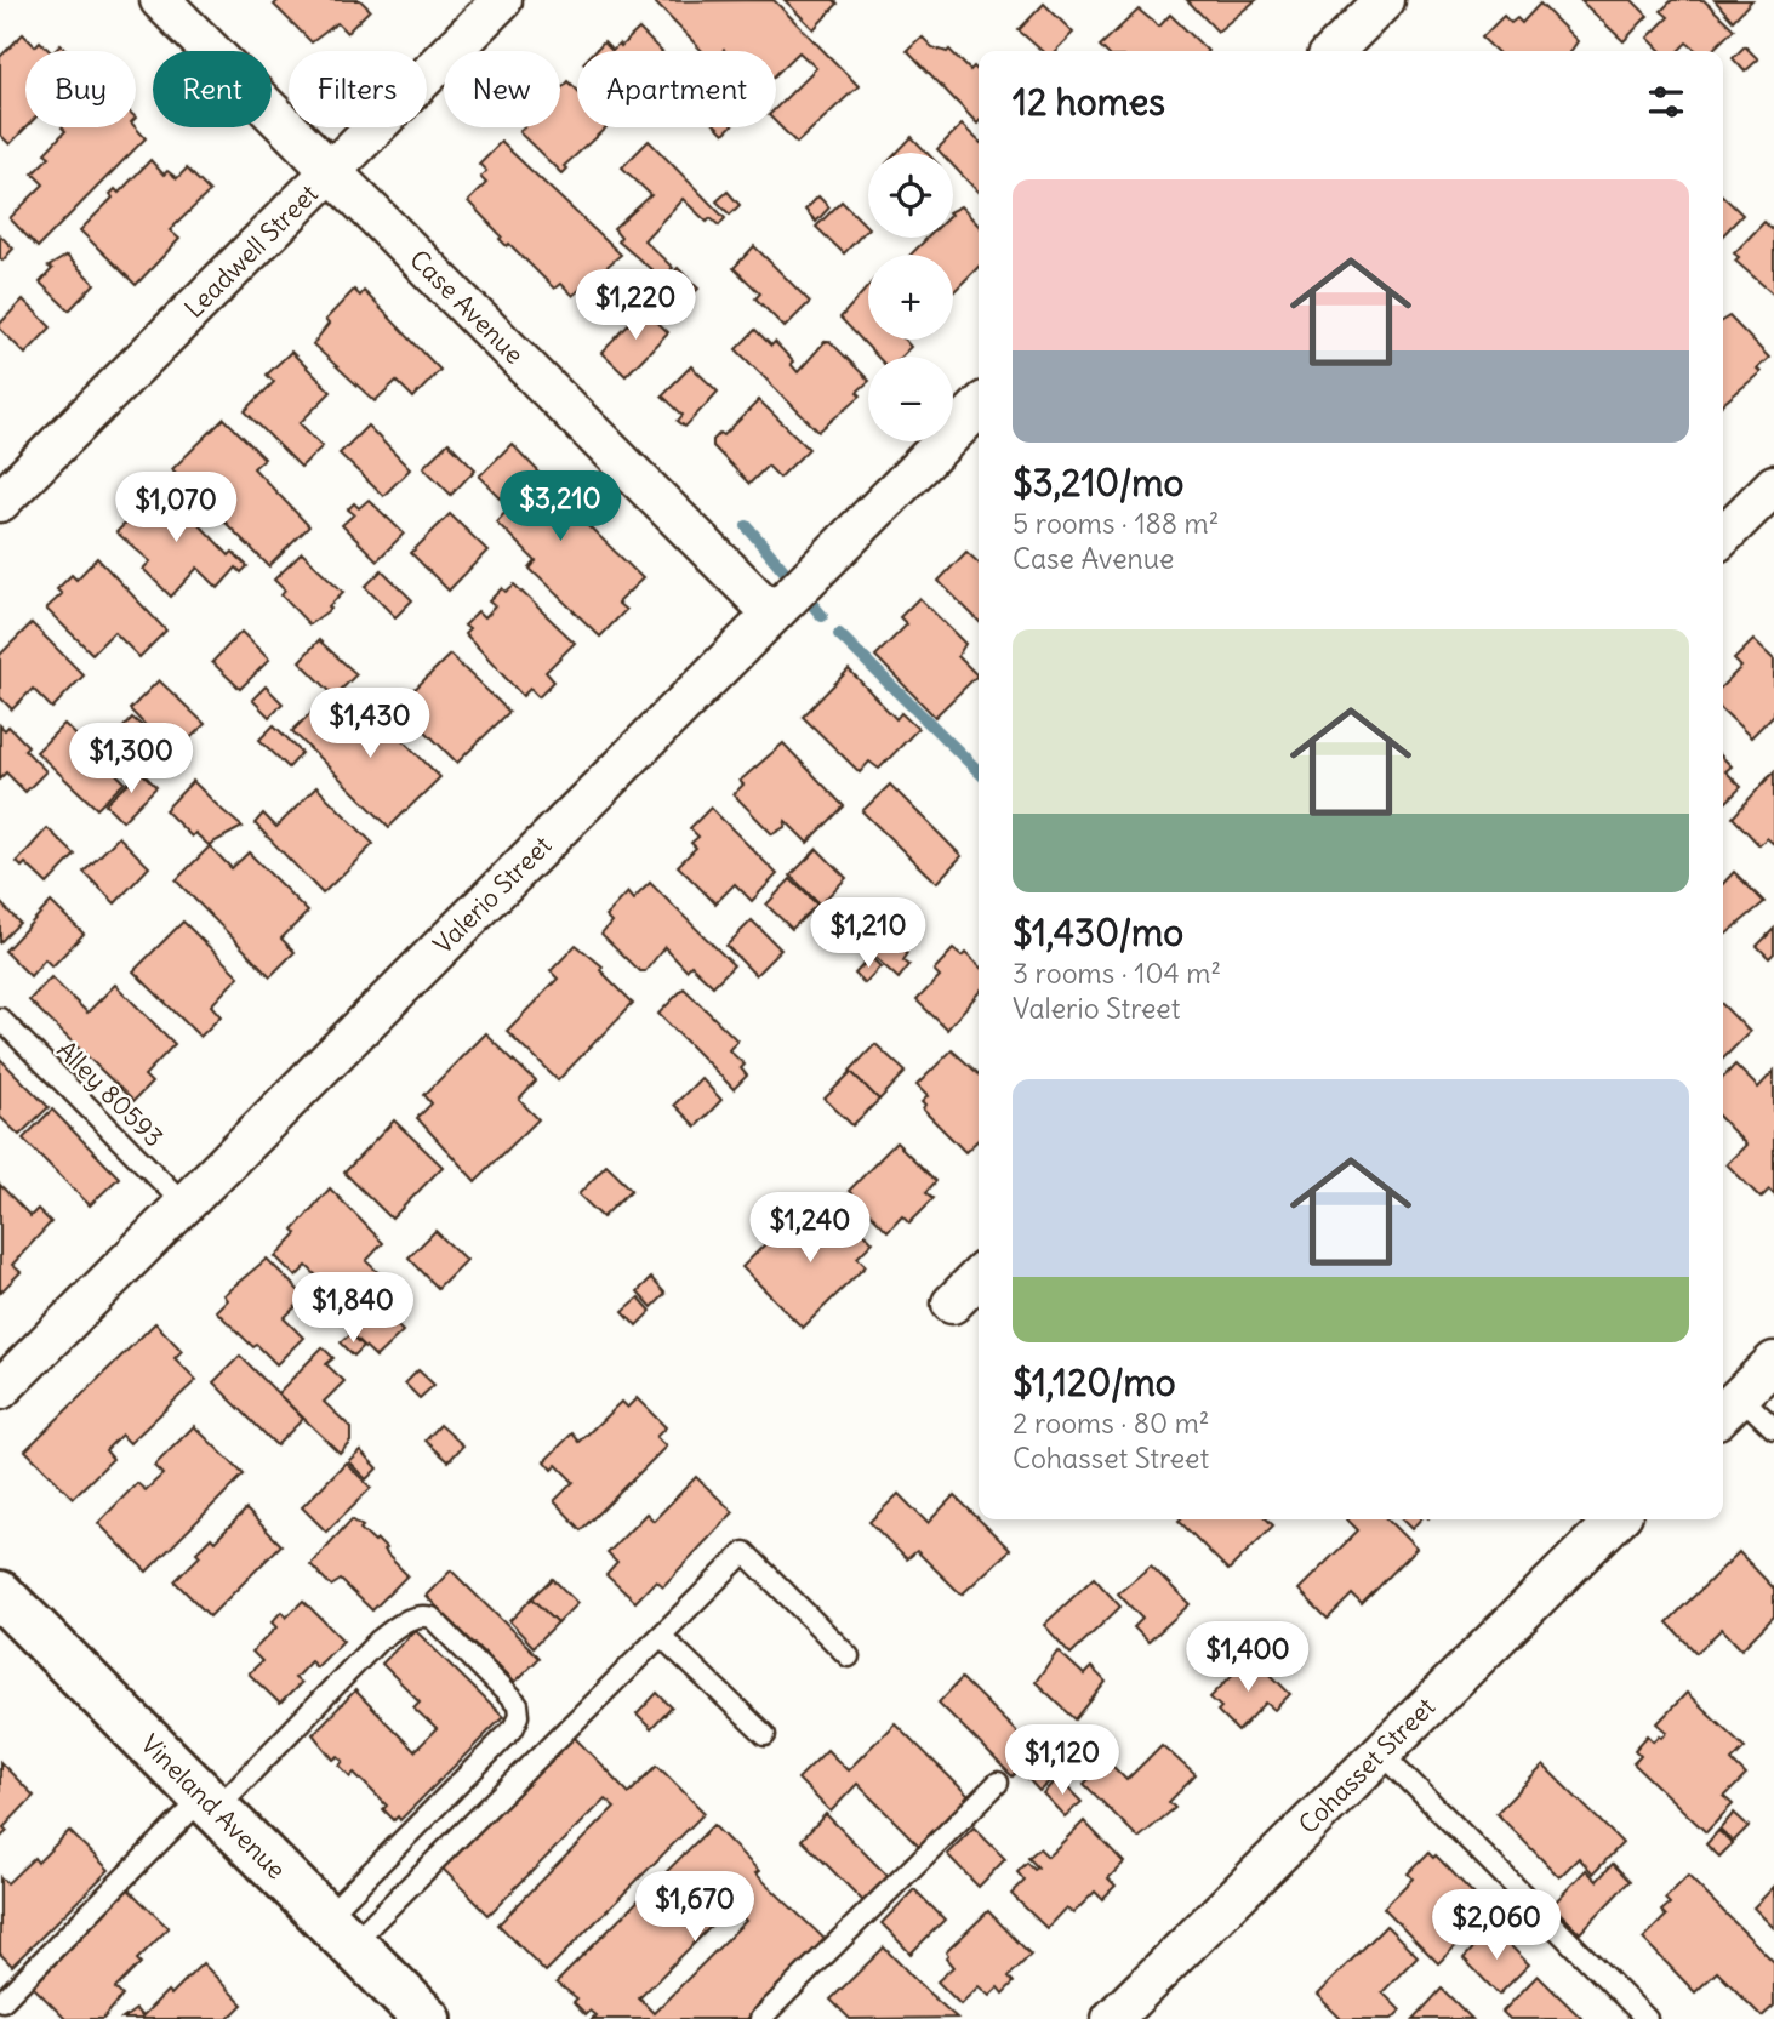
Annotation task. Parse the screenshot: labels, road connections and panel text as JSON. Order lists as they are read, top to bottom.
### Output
{
  "streets": {
    "main road": ["Vineland Avenue"],
    "street": [
      "Leadwell Street",
      "Case Avenue",
      "Valerio Street",
      "Cohasset Street"
    ],
    "lane": ["Alley 80593"]
  },
  "crossings": [
    ["Leadwell Street", "Case Avenue"],
    ["Case Avenue", "Valerio Street"],
    ["Valerio Street", "Alley 80593"]
  ],
  "page": {
    "chip": [
      "Buy",
      "Rent",
      "Filters",
      "New",
      "Apartment"
    ],
    "heading": "12 homes",
    "map_buttons": ["+", "−"],
    "list": [
      {
        "name": "$3,210/mo",
        "note": "5 rooms · 188 m² · Case Avenue"
      },
      {
        "name": "$1,430/mo",
        "note": "3 rooms · 104 m² · Valerio Street"
      },
      {
        "name": "$1,120/mo",
        "note": "2 rooms · 80 m² · Cohasset Street"
      }
    ],
    "price": [
      "$1,220",
      "$3,210",
      "$1,070",
      "$1,430",
      "$1,300",
      "$1,210",
      "$1,240",
      "$1,840",
      "$1,400",
      "$1,120",
      "$1,670",
      "$2,060"
    ]
  }
}
